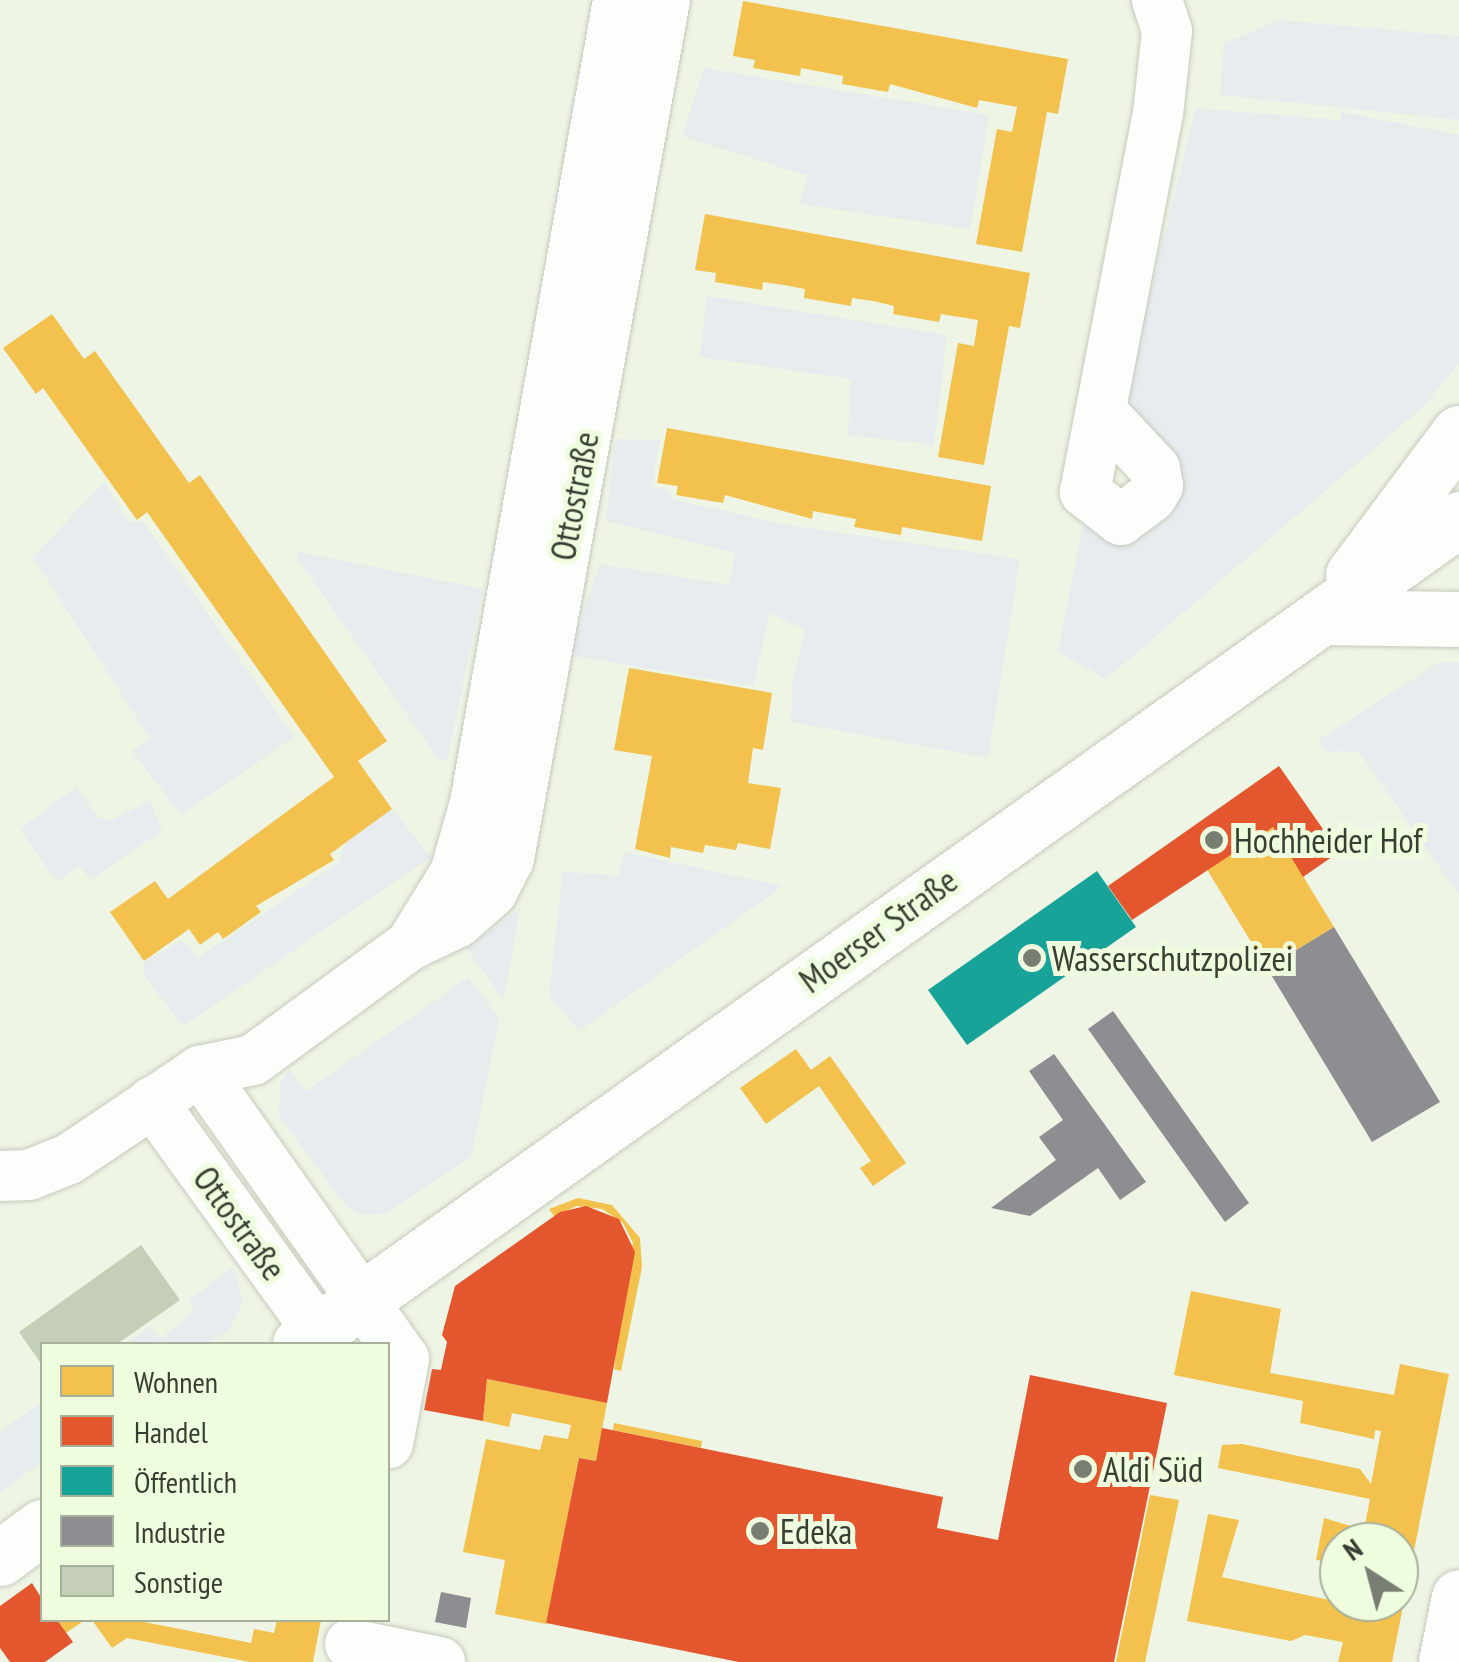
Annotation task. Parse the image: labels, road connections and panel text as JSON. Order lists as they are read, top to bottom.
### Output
{
  "streets": {
    "main road": ["Moerser Straße"],
    "street": ["Ottostraße"]
  },
  "crossings": [
    ["Ottostraße", "Moerser Straße"]
  ],
  "places": [
    "Hochheider Hof",
    "Wasserschutzpolizei",
    "Aldi Süd",
    "Edeka"
  ],
  "legend": [
    "Wohnen",
    "Handel",
    "Öffentlich",
    "Industrie",
    "Sonstige"
  ],
  "north": "top left"
}
